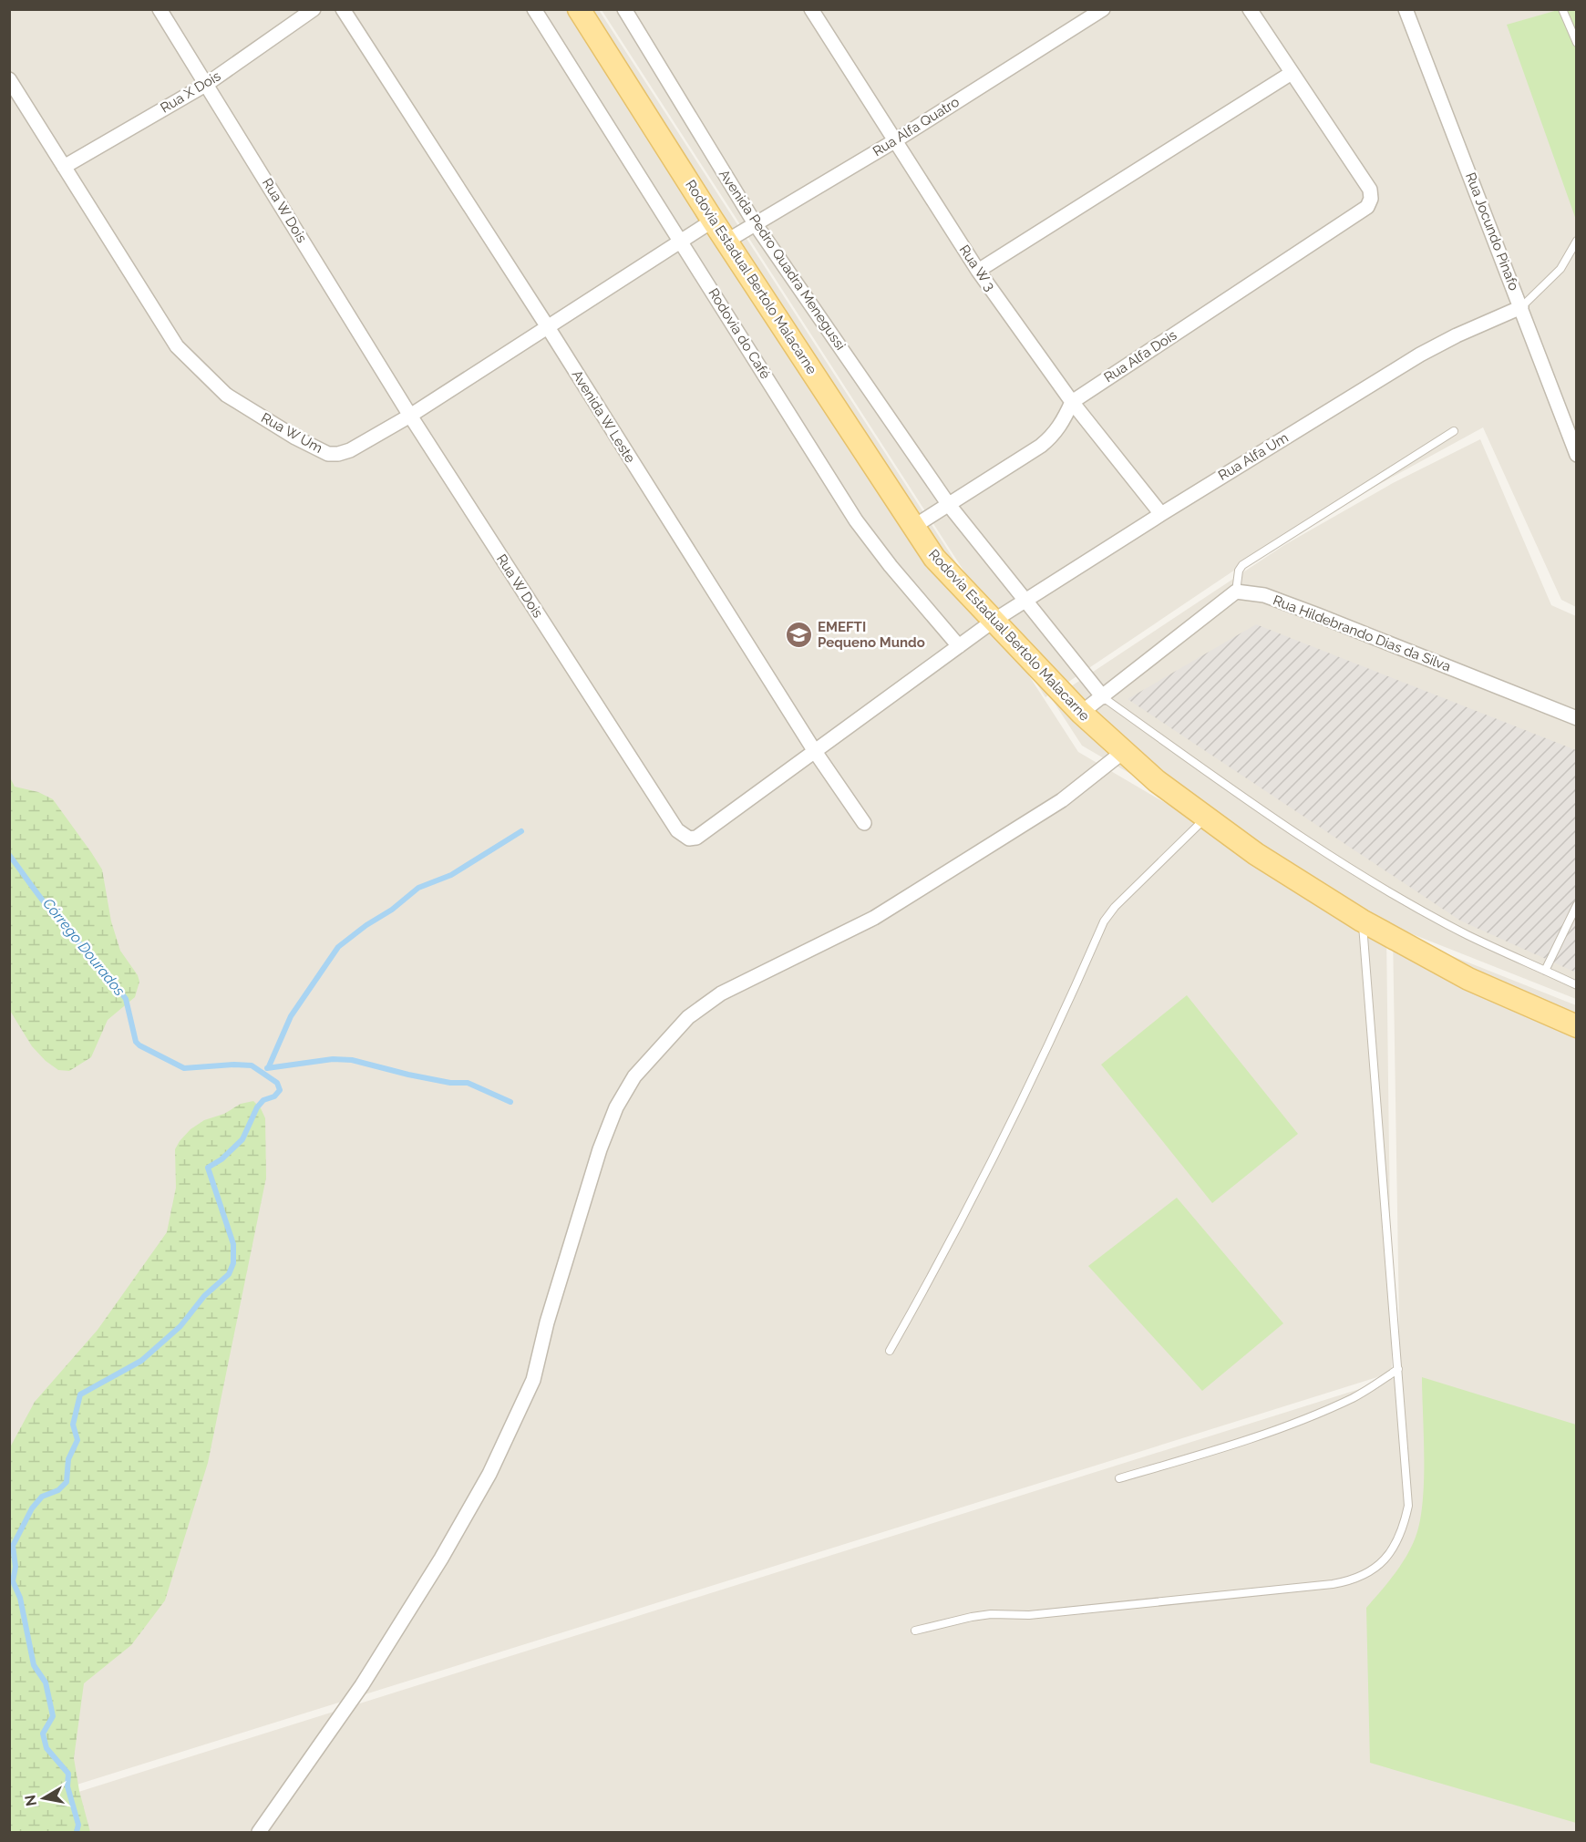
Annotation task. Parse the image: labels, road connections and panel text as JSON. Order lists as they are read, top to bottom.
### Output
{
  "streets": {
    "main road": ["Rodovia Estadual Bertolo Malacarne"],
    "street": [
      "Rua X Dois",
      "Rua Alfa Quatro",
      "Rua W Dois",
      "Rua Jocundo Pinafo",
      "Avenida Pedro Quadra Menegussi",
      "Rua W 3",
      "Rodovia do Café",
      "Rua Alfa Dois",
      "Avenida W Leste",
      "Rua W Um",
      "Rua Alfa Um",
      "Rua Hildebrando Dias da Silva"
    ]
  },
  "crossings": [
    ["Rua X Dois", "Rua W Dois"],
    ["Rua X Dois", "Rua W Um"],
    ["Rua Alfa Quatro", "Avenida Pedro Quadra Menegussi"],
    ["Rua Alfa Quatro", "Rua W 3"],
    ["Rua Alfa Quatro", "Rodovia Estadual Bertolo Malacarne"],
    ["Rua W Dois", "Rodovia Estadual Bertolo Malacarne"],
    ["Rua W Dois", "Rodovia do Café"],
    ["Rua W Dois", "Avenida W Leste"],
    ["Rua W Dois", "Rua W Um"],
    ["Rua W Dois", "Rua Alfa Um"],
    ["Rua Jocundo Pinafo", "Rua Alfa Um"],
    ["Avenida Pedro Quadra Menegussi", "Rua Alfa Um"],
    ["Rua W 3", "Rua Alfa Dois"],
    ["Rua W 3", "Rua Alfa Um"],
    ["Rodovia Estadual Bertolo Malacarne", "Rua W Um"],
    ["Rodovia Estadual Bertolo Malacarne", "Rua Alfa Um"],
    ["Rodovia do Café", "Rua W Um"],
    ["Avenida W Leste", "Rua W Um"]
  ],
  "water": ["Córrego Dourados"],
  "places": {
    "school or university": ["EMEFTI Pequeno Mundo"]
  },
  "north": "left"
}
